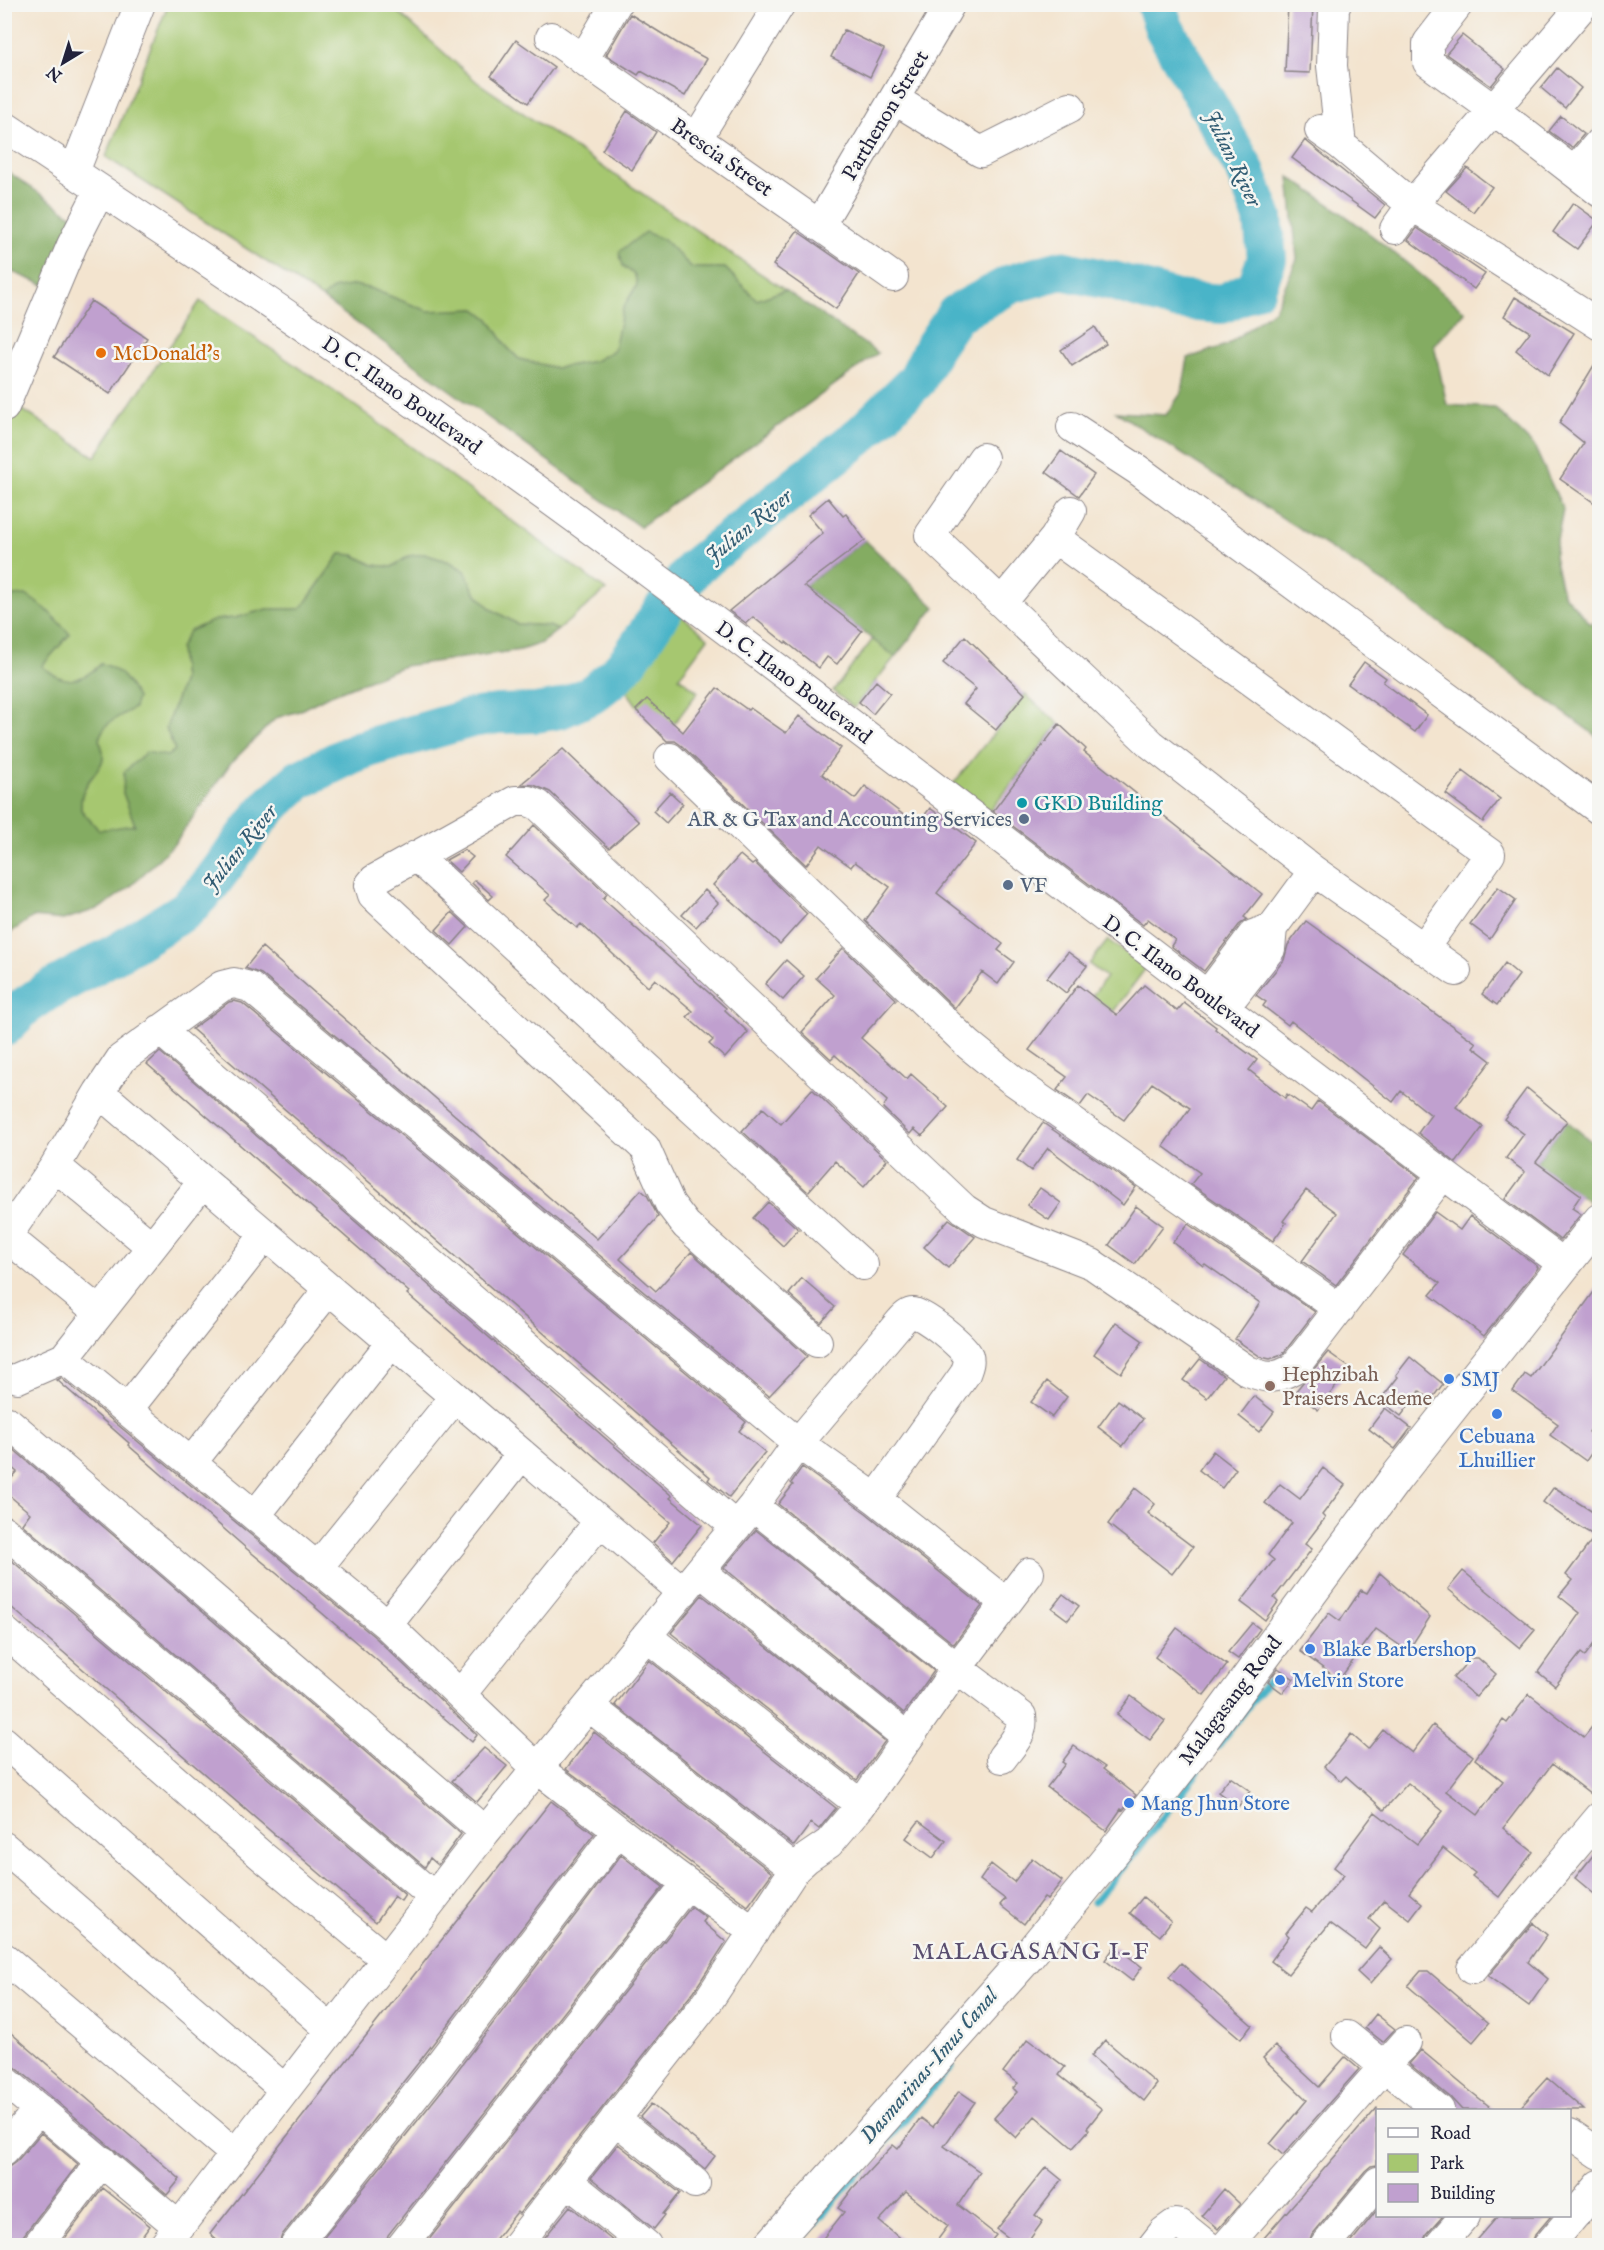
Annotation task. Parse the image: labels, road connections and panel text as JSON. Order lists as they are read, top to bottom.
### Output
{
  "streets": {
    "main road": ["Malagasang Road"],
    "street": ["Parthenon Street", "Brescia Street", "D. C. Ilano Boulevard"]
  },
  "crossings": [
    ["Parthenon Street", "Brescia Street"],
    ["D. C. Ilano Boulevard", "Malagasang Road"]
  ],
  "districts": ["MALAGASANG I-F"],
  "water": ["Julian River", "Dasmarinas-Imus Canal"],
  "places": [
    "McDonald's",
    "GKD Building",
    "AR & G Tax and Accounting Services",
    "VF",
    "SMJ",
    "Hephzibah Praisers Academe",
    "Cebuana Lhuillier",
    "Blake Barbershop",
    "Melvin Store",
    "Mang Jhun Store"
  ],
  "legend": ["Road", "Park", "Building"],
  "north": "bottom left"
}
